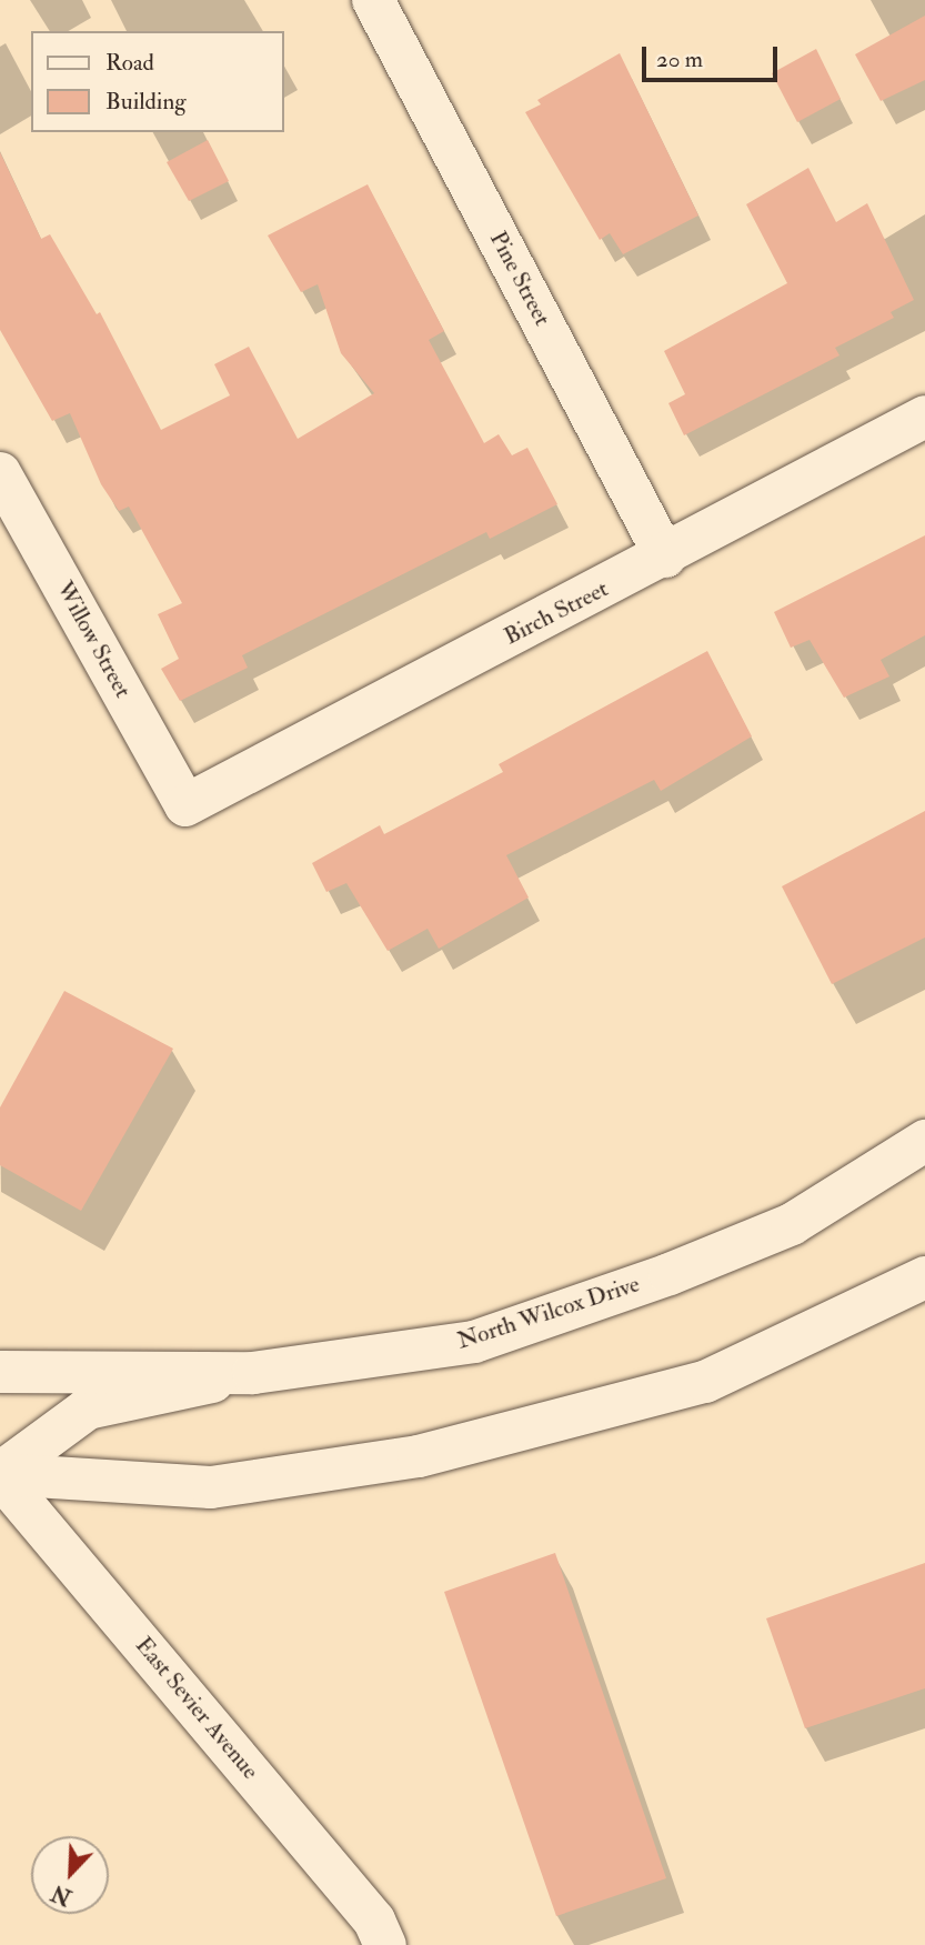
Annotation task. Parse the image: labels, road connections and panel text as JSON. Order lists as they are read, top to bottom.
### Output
{
  "streets": {
    "street": [
      "Pine Street",
      "Birch Street",
      "Willow Street",
      "North Wilcox Drive",
      "East Sevier Avenue"
    ]
  },
  "crossings": [
    ["Pine Street", "Birch Street"],
    ["Birch Street", "Willow Street"]
  ],
  "legend": ["Road", "Building"],
  "scale_bar": "20 m",
  "north": "bottom left"
}
